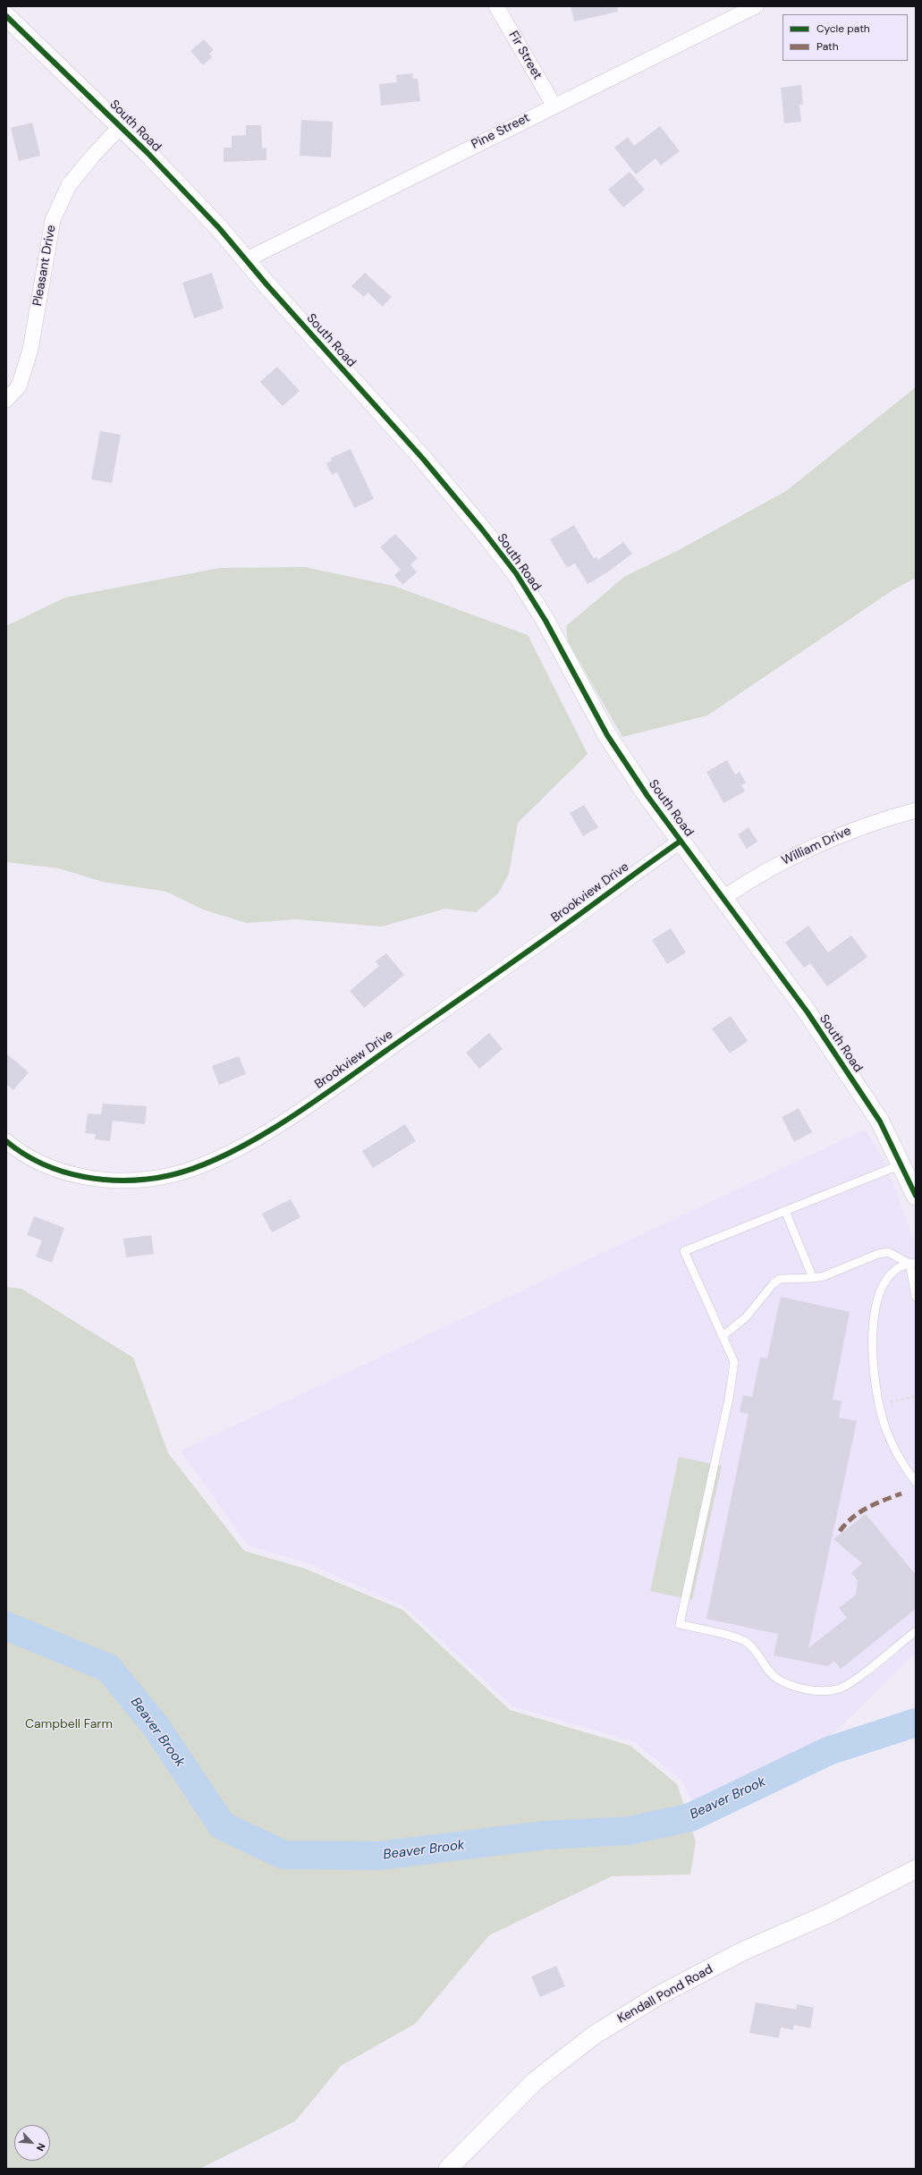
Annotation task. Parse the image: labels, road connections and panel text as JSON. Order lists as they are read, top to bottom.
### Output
{
  "streets": {
    "street": [
      "Fir Street",
      "South Road",
      "Pine Street",
      "Pleasant Drive",
      "William Drive",
      "Brookview Drive",
      "Kendall Pond Road"
    ]
  },
  "crossings": [
    ["Fir Street", "Pine Street"],
    ["South Road", "Pine Street"],
    ["South Road", "Pleasant Drive"],
    ["South Road", "William Drive"],
    ["South Road", "Brookview Drive"]
  ],
  "water": ["Beaver Brook"],
  "parks": ["Campbell Farm"],
  "legend": ["Cycle path", "Path"],
  "north": "bottom right"
}
